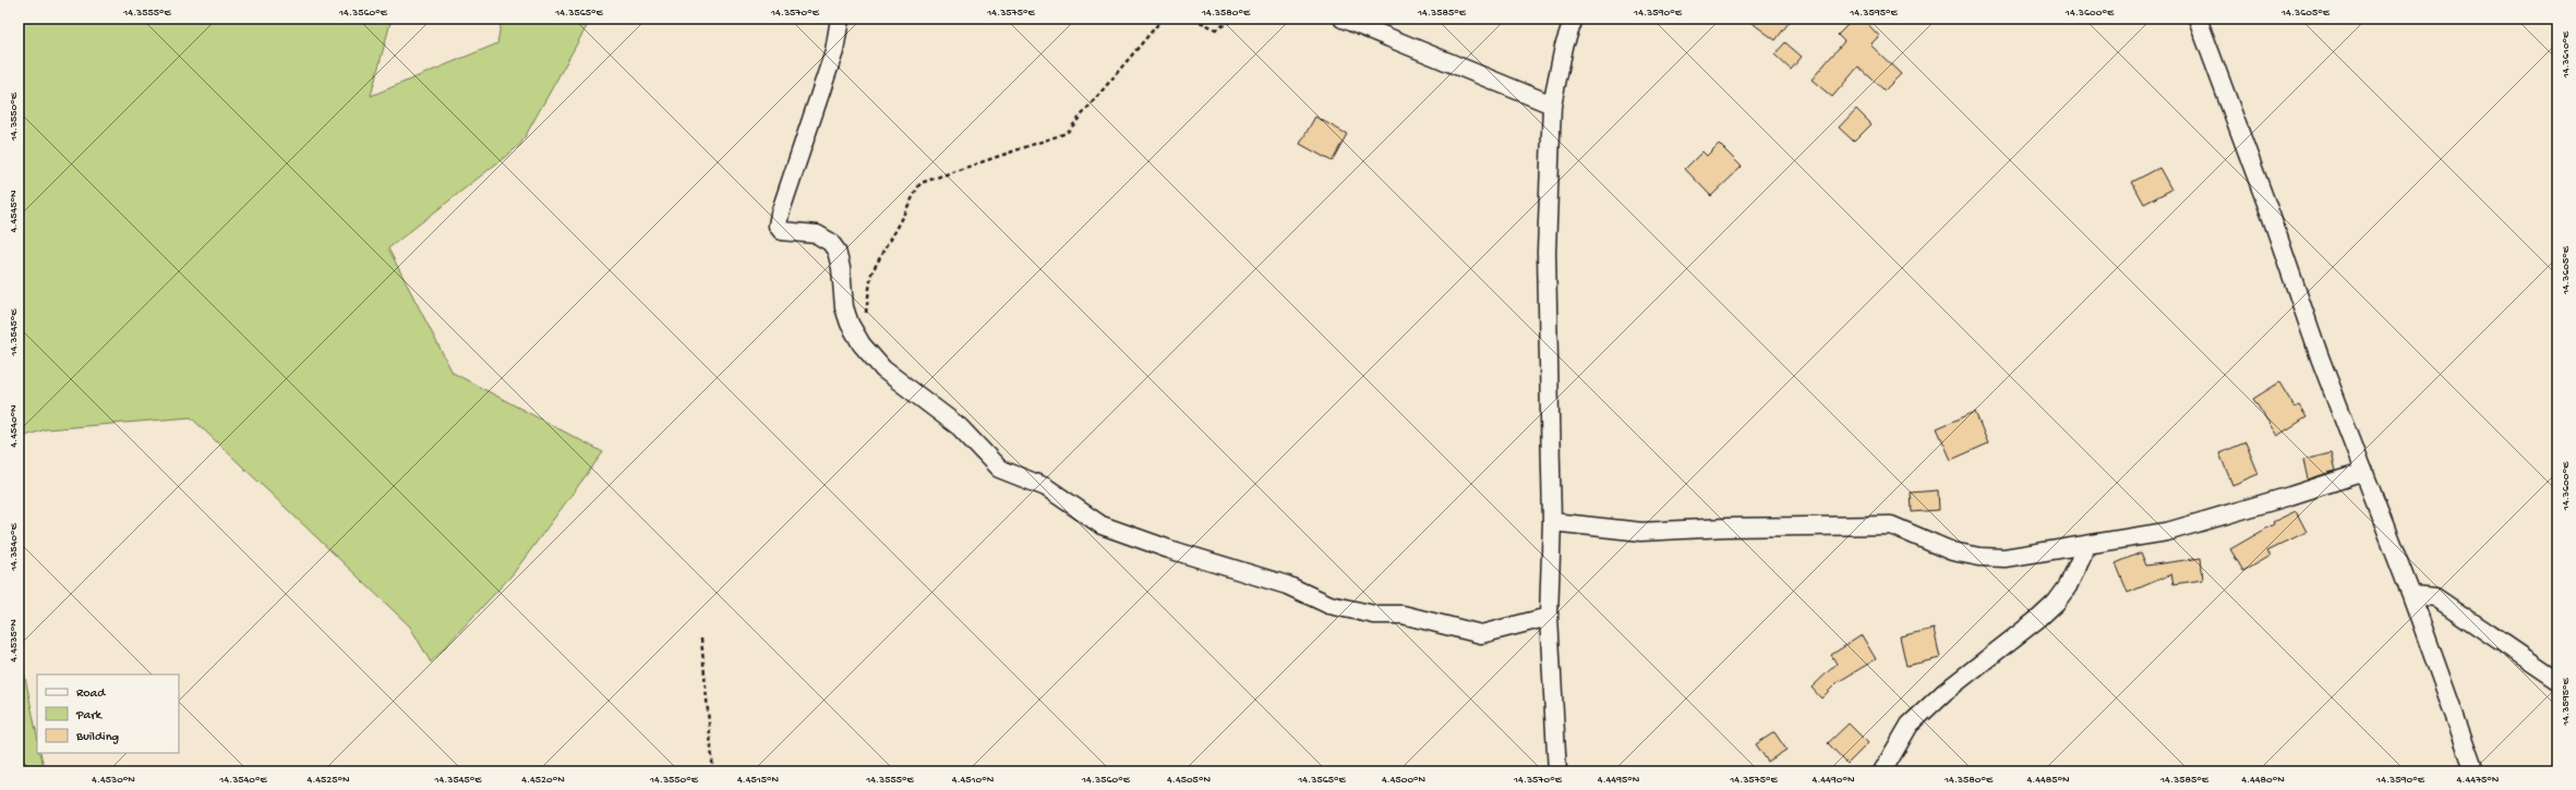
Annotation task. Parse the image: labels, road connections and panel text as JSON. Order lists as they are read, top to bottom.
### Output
{
  "legend": ["Road", "Park", "Building"],
  "coordinates": [
    "14.3555°E",
    "14.3560°E",
    "14.3565°E",
    "14.3570°E",
    "14.3575°E",
    "14.3580°E",
    "14.3585°E",
    "14.3590°E",
    "14.3595°E",
    "14.3600°E",
    "14.3605°E",
    "14.3610°E",
    "14.3550°E",
    "4.4545°N",
    "14.3545°E",
    "4.4540°N",
    "14.3540°E",
    "4.4535°N",
    "4.4530°N",
    "4.4525°N",
    "4.4520°N",
    "4.4515°N",
    "4.4510°N",
    "4.4505°N",
    "4.4500°N",
    "4.4495°N",
    "4.4490°N",
    "4.4485°N",
    "4.4480°N",
    "4.4475°N"
  ]
}
